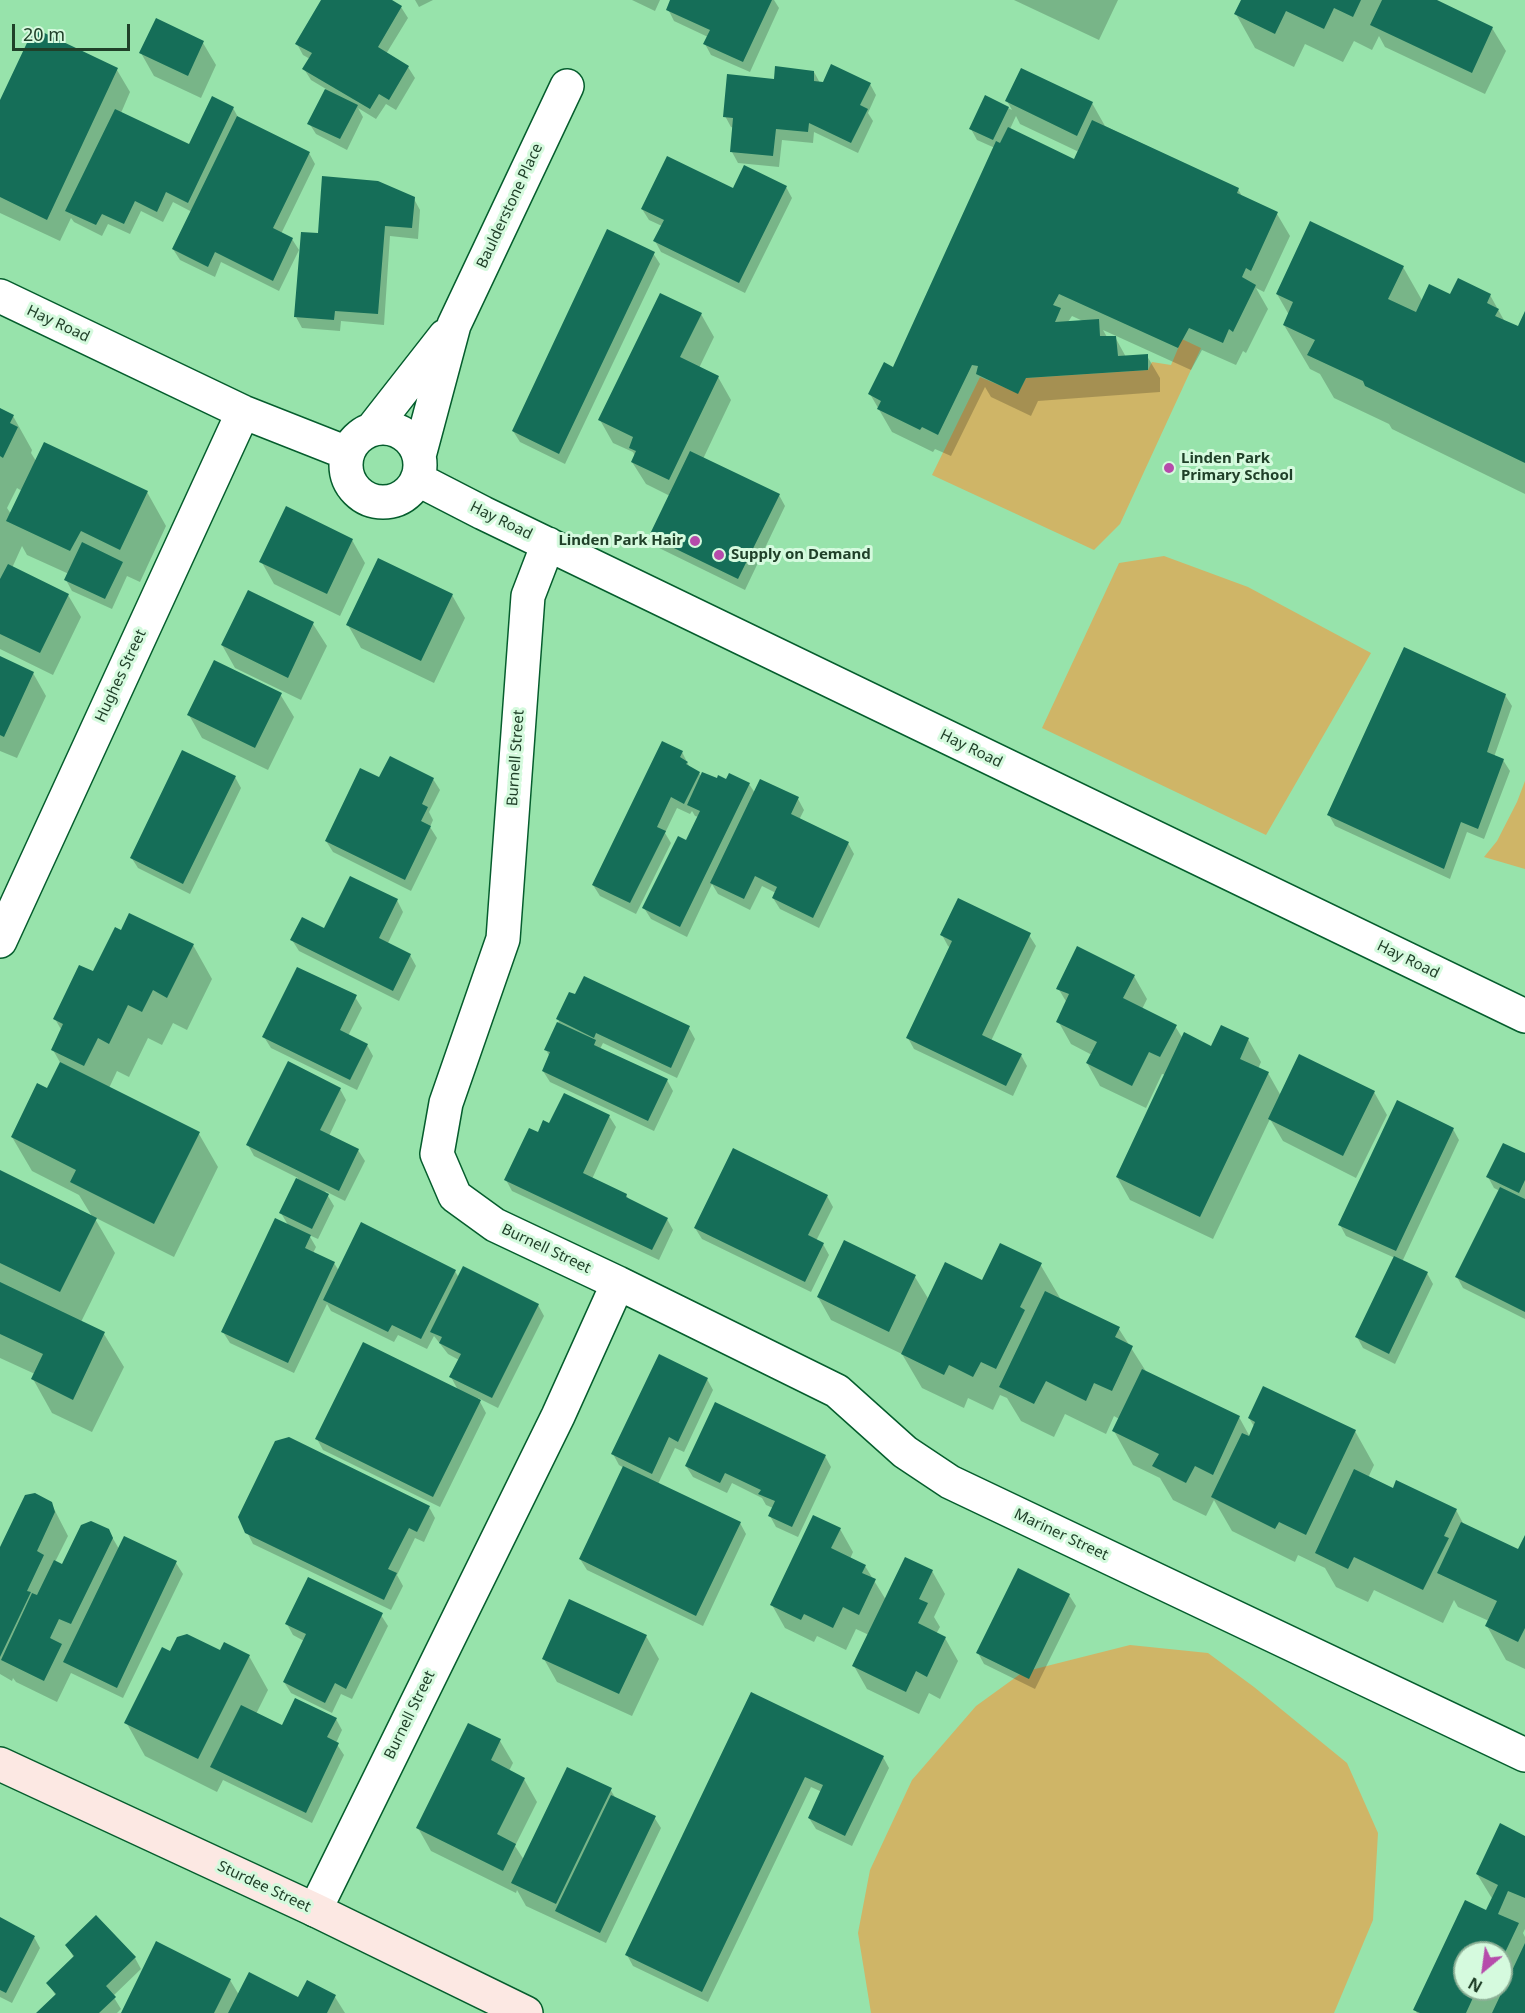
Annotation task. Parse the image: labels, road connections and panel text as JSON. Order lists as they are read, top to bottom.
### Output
{
  "streets": {
    "street": [
      "Baulderstone Place",
      "Hay Road",
      "Hughes Street",
      "Burnell Street",
      "Mariner Street",
      "Sturdee Street"
    ]
  },
  "crossings": [
    ["Baulderstone Place", "Hay Road"],
    ["Hay Road", "Hughes Street"],
    ["Hay Road", "Burnell Street"],
    ["Burnell Street", "Mariner Street"],
    ["Burnell Street", "Sturdee Street"]
  ],
  "places": ["Linden Park Primary School", "Linden Park Hair", "Supply on Demand"],
  "scale_bar": "20 m",
  "north": "bottom left"
}
